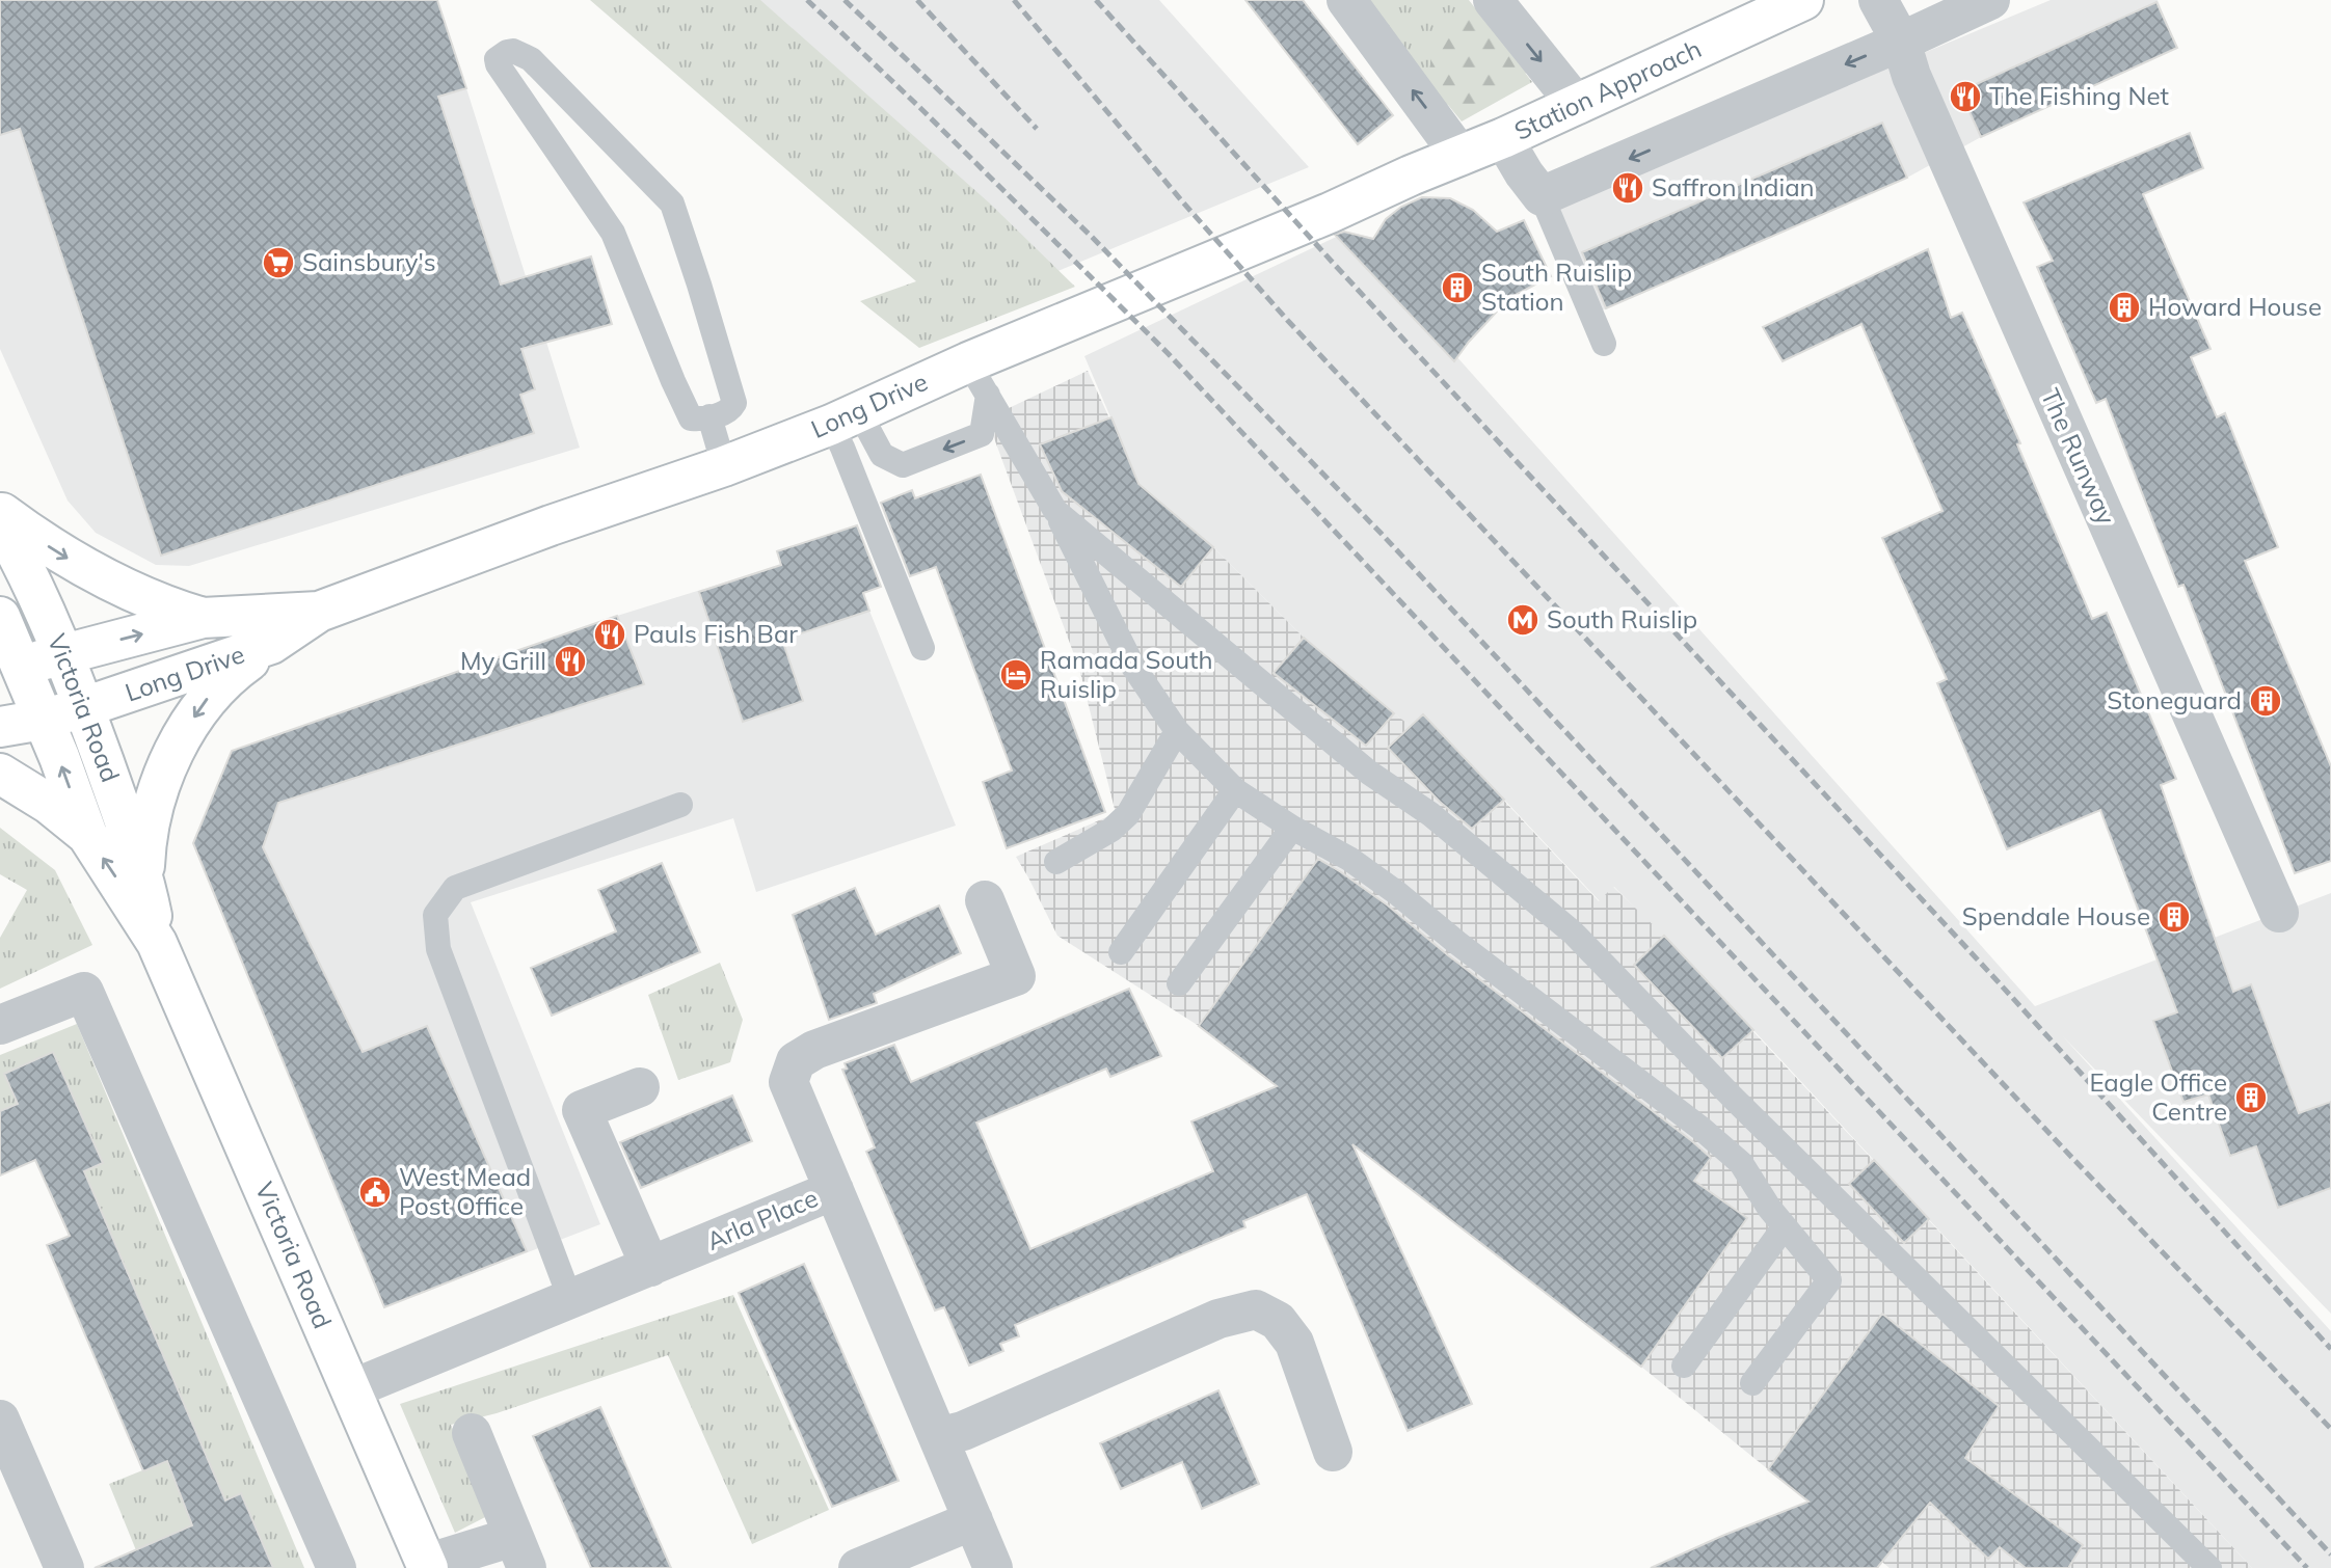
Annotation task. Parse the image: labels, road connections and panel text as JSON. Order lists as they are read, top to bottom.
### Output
{
  "streets": {
    "street": [
      "Station Approach",
      "Long Drive",
      "The Runway",
      "Victoria Road",
      "Arla Place"
    ]
  },
  "crossings": [
    ["Station Approach", "Long Drive"],
    ["Long Drive", "Victoria Road"],
    ["Victoria Road", "Arla Place"]
  ],
  "places": {
    "restaurant": [
      "The Fishing Net",
      "Saffron Indian",
      "Pauls Fish Bar",
      "My Grill"
    ],
    "supermarket": ["Sainsbury's"],
    "building": [
      "South Ruislip Station",
      "Howard House",
      "Stoneguard",
      "Spendale House",
      "Eagle Office Centre"
    ],
    "metro station": ["South Ruislip"],
    "hotel": ["Ramada South Ruislip"],
    "public building": ["West Mead Post Office"]
  }
}
